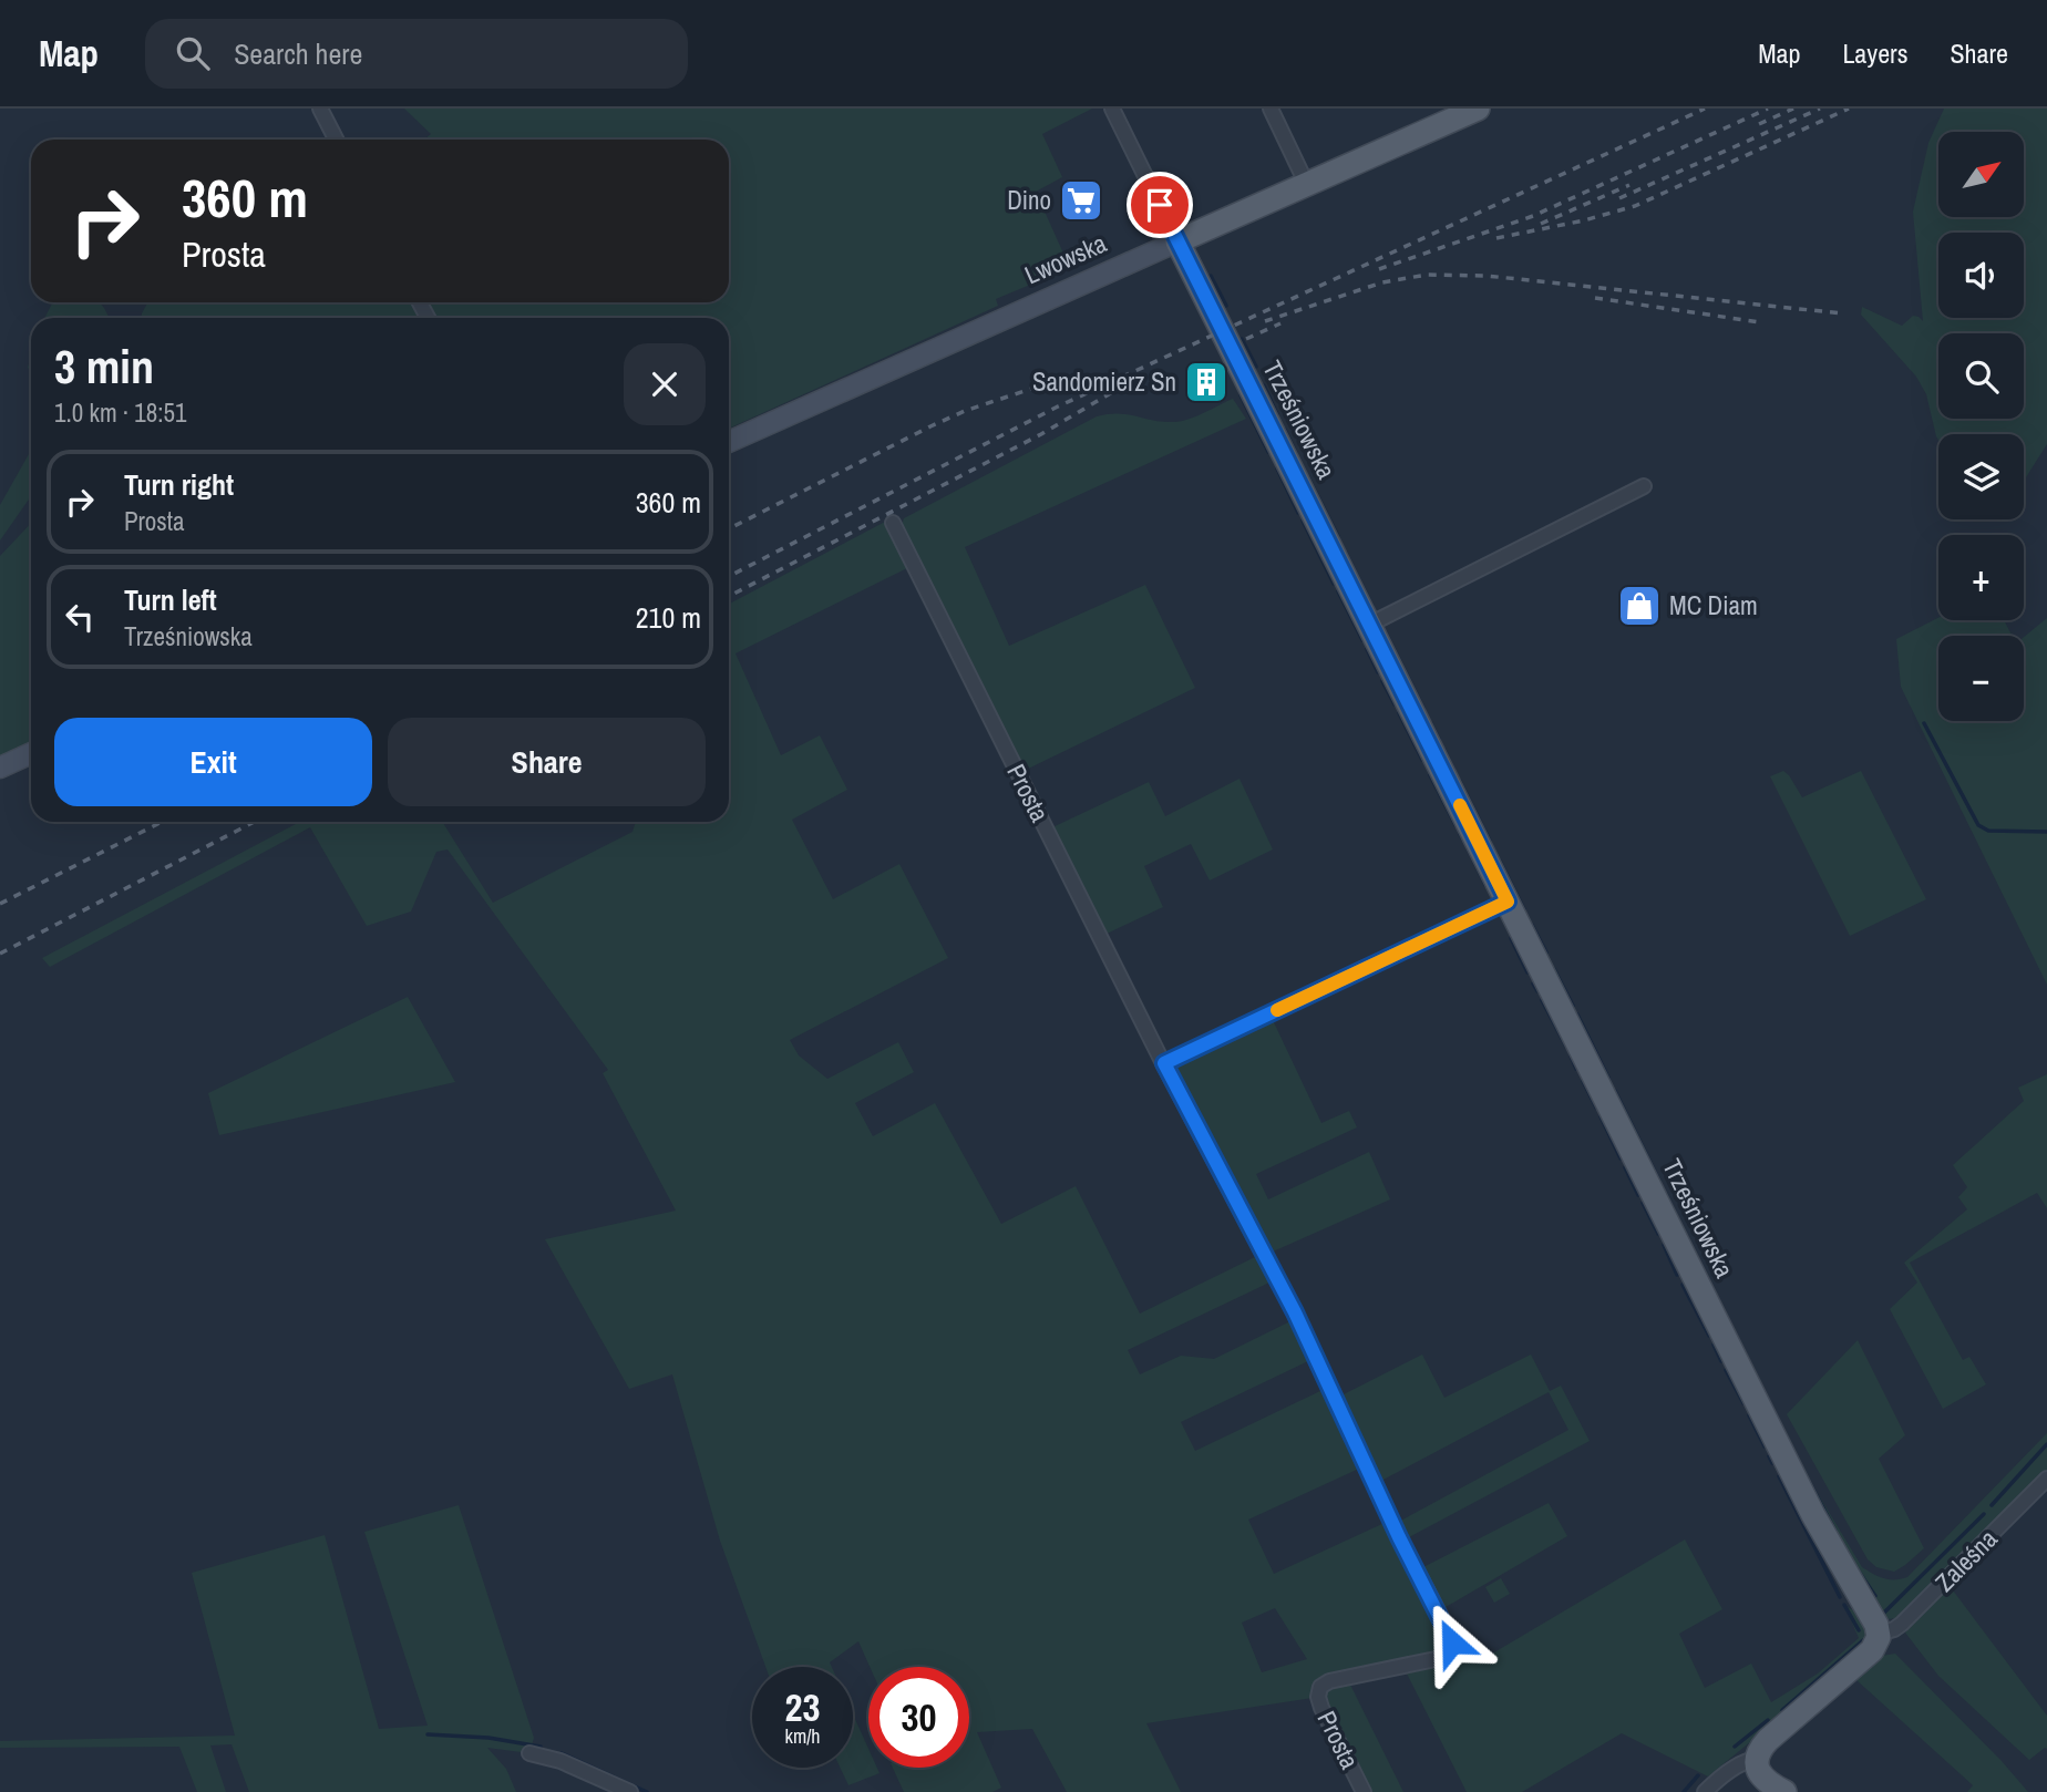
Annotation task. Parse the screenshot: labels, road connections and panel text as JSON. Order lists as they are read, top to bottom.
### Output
{
  "streets": {
    "main road": ["Lwowska", "Trześniowska"],
    "street": ["Prosta", "Zaleśna"]
  },
  "crossings": [
    ["Lwowska", "Trześniowska"],
    ["Trześniowska", "Zaleśna"]
  ],
  "places": {
    "supermarket": ["Dino"],
    "building": ["Sandomierz Sn"],
    "shop": ["MC Diam"]
  },
  "north": "top right",
  "page": {
    "header": "Map",
    "search": "Search here",
    "nav": ["Map", "Layers", "Share"],
    "map_buttons": ["+", "−"],
    "turn": ["360 m", "Prosta"],
    "heading": ["3 min", "1.0 km · 18:51"],
    "list": [
      {
        "name": "Turn right",
        "note": "Prosta",
        "value": "360 m"
      },
      {
        "name": "Turn left",
        "note": "Trześniowska",
        "value": "210 m"
      }
    ],
    "buttons": ["Exit", "Share"],
    "speed": "23 km/h",
    "limit": "30"
  }
}
